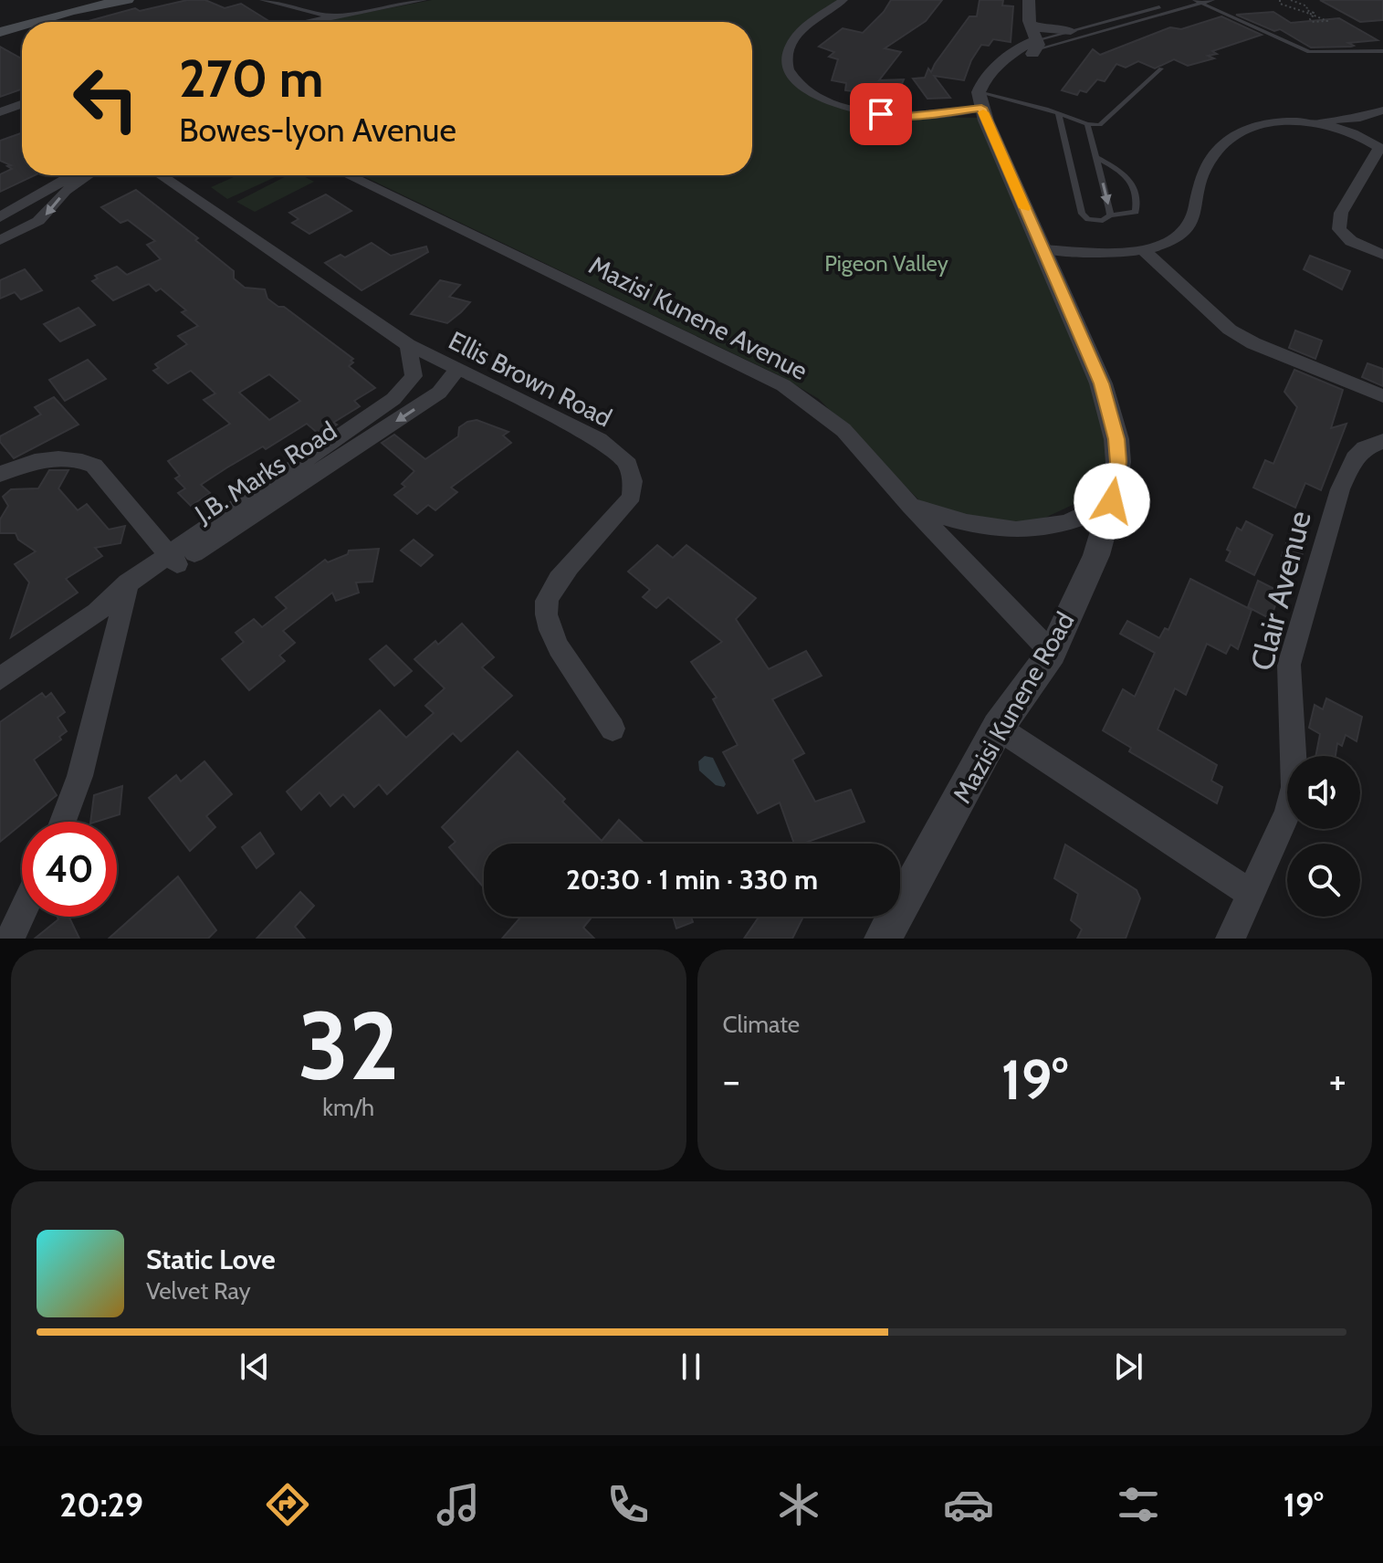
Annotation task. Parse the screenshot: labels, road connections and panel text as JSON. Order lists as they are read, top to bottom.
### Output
{
  "streets": {
    "street": [
      "Mazisi Kunene Avenue",
      "Ellis Brown Road",
      "J.B. Marks Road",
      "Clair Avenue",
      "Mazisi Kunene Road"
    ]
  },
  "crossings": [
    ["Mazisi Kunene Avenue", "Mazisi Kunene Road"],
    ["Ellis Brown Road", "J.B. Marks Road"]
  ],
  "parks": ["Pigeon Valley"],
  "page": {
    "turn": ["270 m", "Bowes-lyon Avenue"],
    "limit": "40",
    "trip": "20:30 · 1 min · 330 m",
    "tile": [
      ["32", "km/h"],
      "Climate"
    ],
    "heat": ["−", "19°", "+"],
    "song": ["Static Love", "Velvet Ray"],
    "tabs": ["20:29", "19°"]
  }
}
